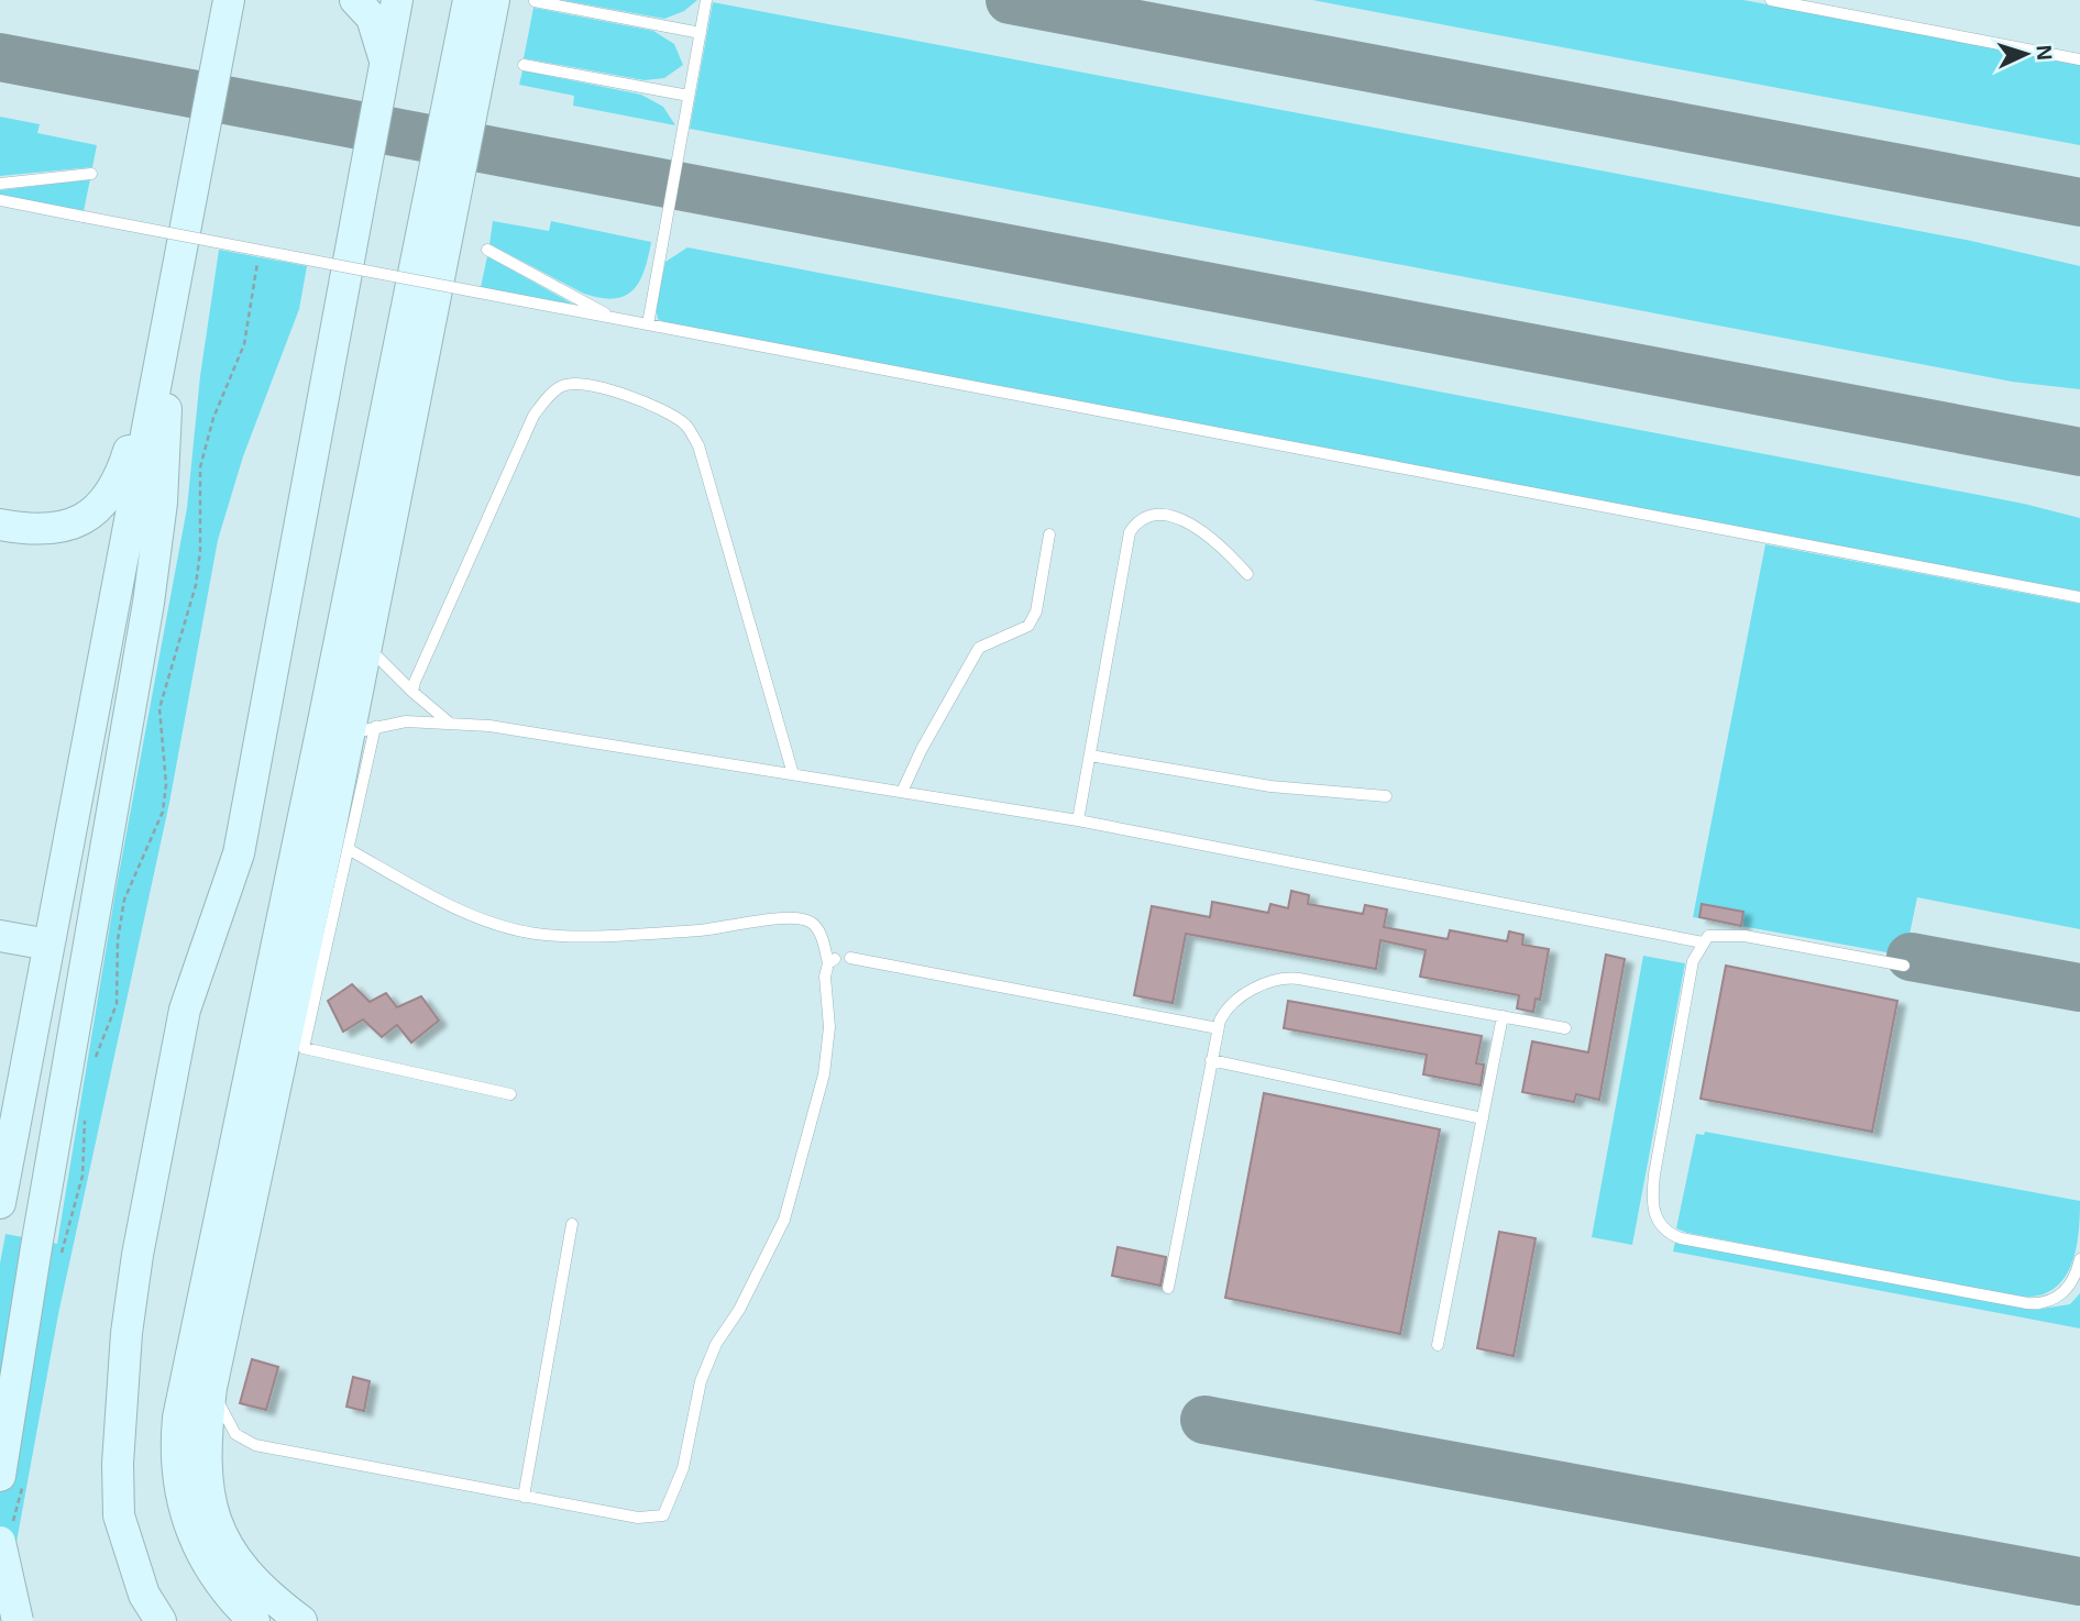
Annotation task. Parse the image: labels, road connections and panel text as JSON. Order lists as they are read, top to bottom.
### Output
{
  "north": "right"
}
